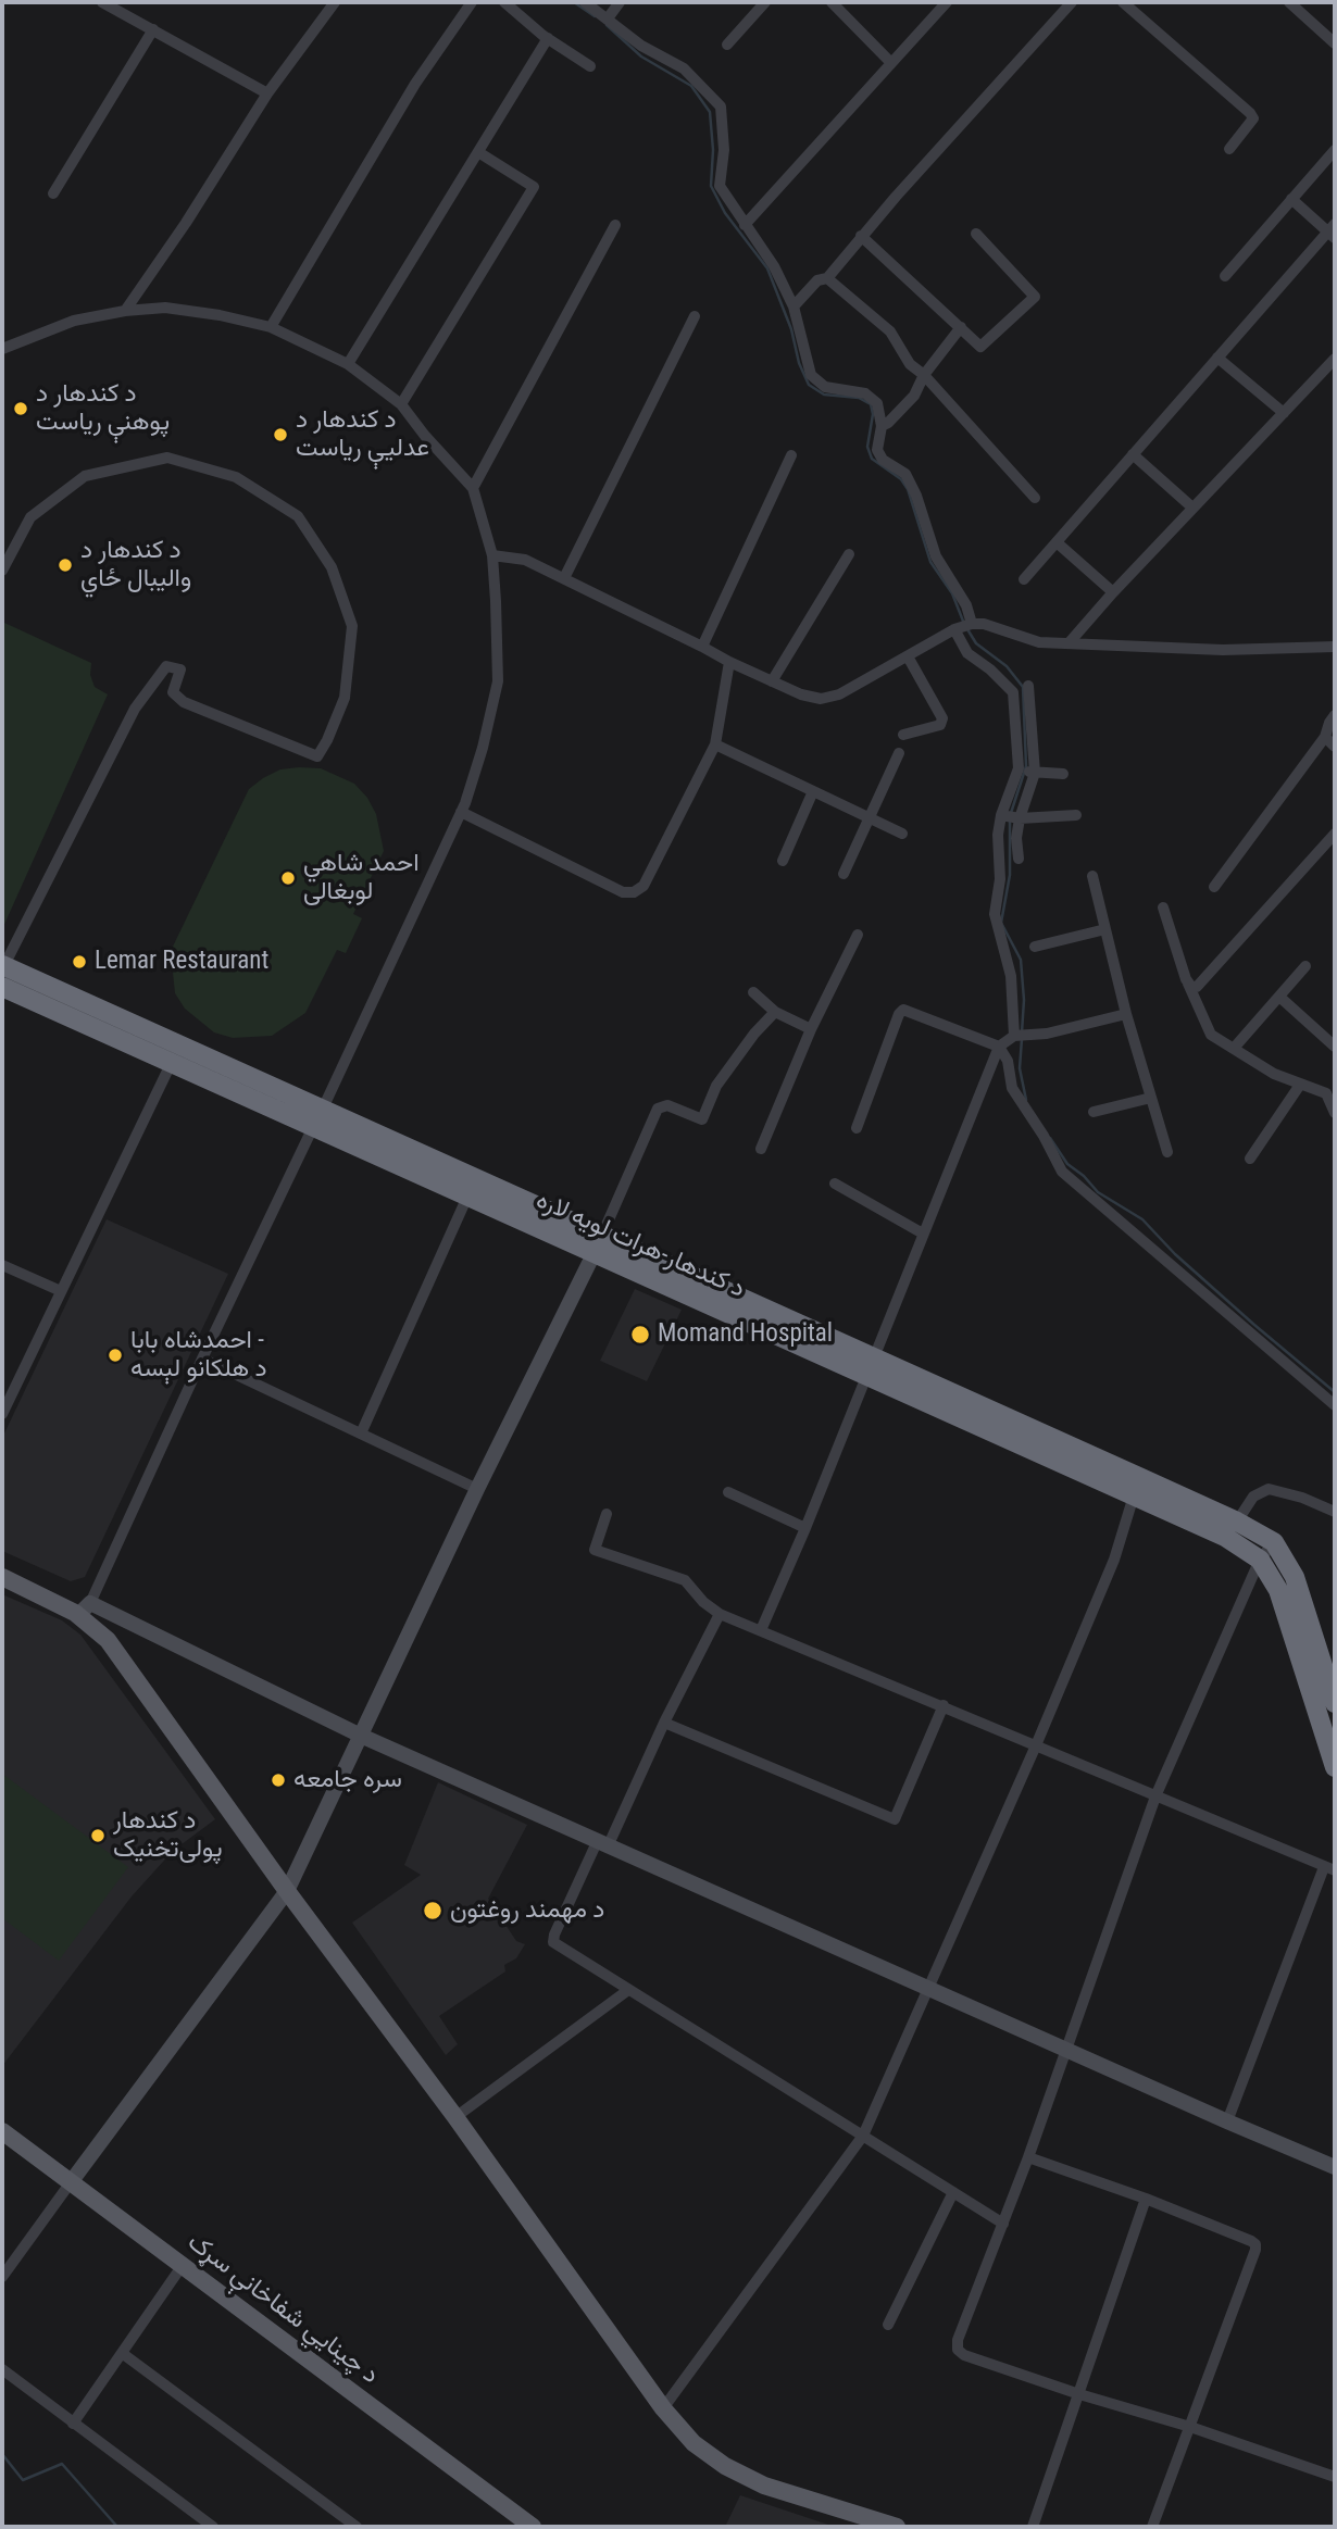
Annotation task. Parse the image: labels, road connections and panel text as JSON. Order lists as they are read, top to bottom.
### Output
{
  "streets": {
    "highway": ["د کندهار-هرات لويه لاره"],
    "main road": ["د چينايي شفاخانې سړک"]
  },
  "places": [
    "د کندهار د پوهنې رياست",
    "د کندهار د عدلیې رياست",
    "د کندهار د واليبال ځاي",
    "احمد شاهي لوبغالی",
    "Lemar Restaurant",
    "Momand Hospital",
    "احمدشاه بابا - د هلکانو لېسه",
    "سره جامعه",
    "د کندهار پولی‌تخنیک",
    "د مهمند روغتون"
  ]
}
